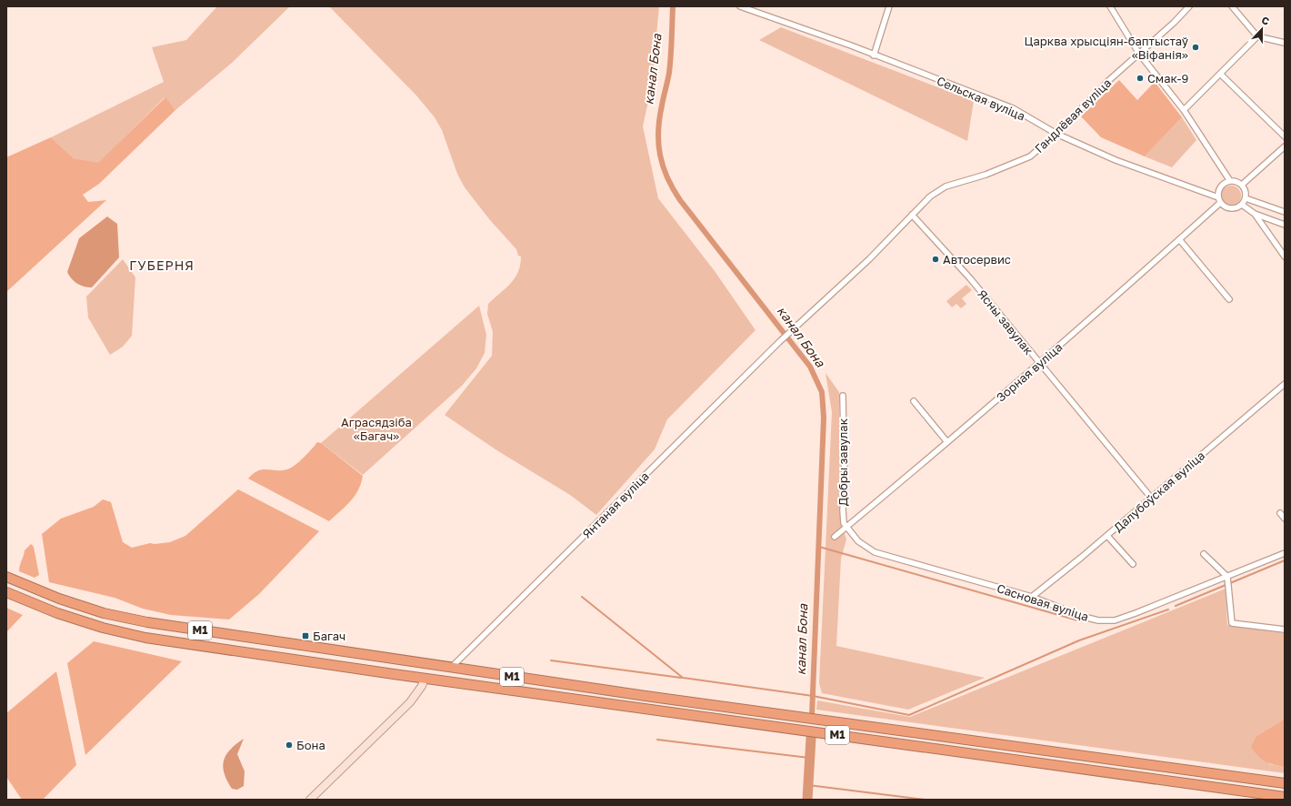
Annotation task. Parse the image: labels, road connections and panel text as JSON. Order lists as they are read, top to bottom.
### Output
{
  "streets": {
    "highway": ["М1"],
    "street": [
      "Сельская вуліца",
      "Гандлёвая вуліца",
      "Ясны завулак",
      "Зорная вуліца",
      "Добры завулак",
      "Далубоўская вуліца",
      "Янтаная вуліца",
      "Сасновая вуліца"
    ]
  },
  "crossings": [
    ["Сельская вуліца", "Гандлёвая вуліца"],
    ["Сельская вуліца", "Зорная вуліца"],
    ["Гандлёвая вуліца", "Ясны завулак"],
    ["Гандлёвая вуліца", "Янтаная вуліца"],
    ["Ясны завулак", "Зорная вуліца"],
    ["Ясны завулак", "Далубоўская вуліца"],
    ["Зорная вуліца", "Добры завулак"],
    ["Зорная вуліца", "Сасновая вуліца"],
    ["Добры завулак", "Сасновая вуліца"],
    ["Далубоўская вуліца", "Сасновая вуліца"],
    ["Янтаная вуліца", "М1"]
  ],
  "districts": ["ГУБЕРНЯ"],
  "water": ["канал Бона"],
  "parks": ["Аграсядзіба «Багач»"],
  "places": {
    "other": [
      "Царква хрысціян-баптыстаў «Віфанія»",
      "Смак-9",
      "Автосервис",
      "Бона"
    ],
    "transit": ["Багач"]
  },
  "north": "top"
}
